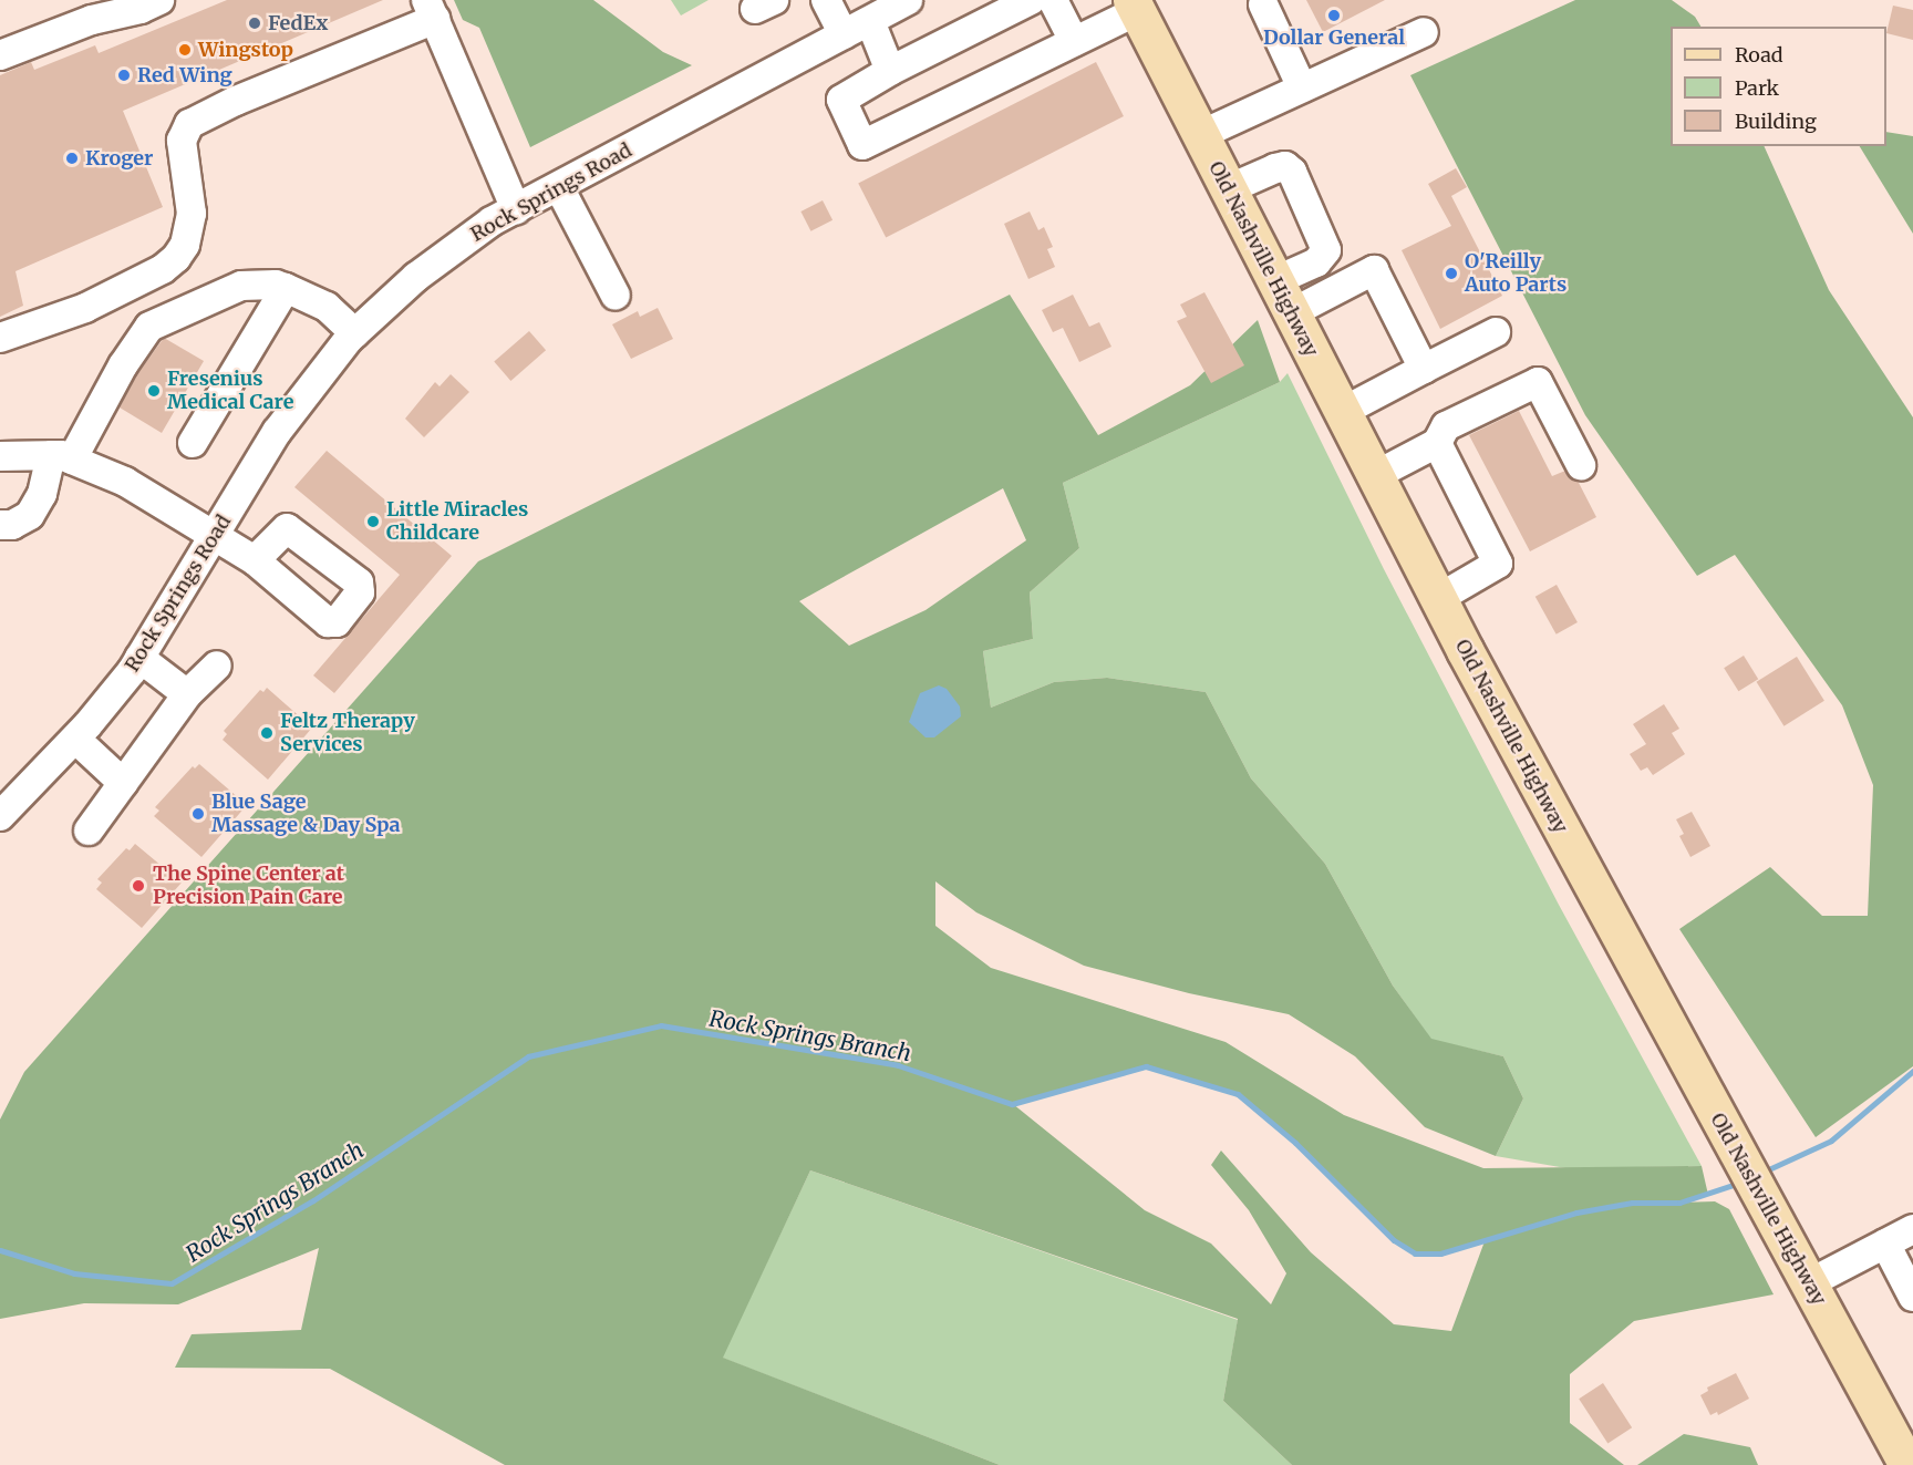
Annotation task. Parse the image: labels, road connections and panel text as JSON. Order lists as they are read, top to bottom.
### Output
{
  "streets": {
    "main road": ["Old Nashville Highway"],
    "street": ["Rock Springs Road"]
  },
  "water": ["Rock Springs Branch"],
  "places": [
    "Dollar General",
    "FedEx",
    "Wingstop",
    "Red Wing",
    "Kroger",
    "O'Reilly Auto Parts",
    "Fresenius Medical Care",
    "Little Miracles Childcare",
    "Feltz Therapy Services",
    "Blue Sage Massage & Day Spa",
    "The Spine Center at Precision Pain Care"
  ],
  "legend": ["Road", "Park", "Building"]
}
